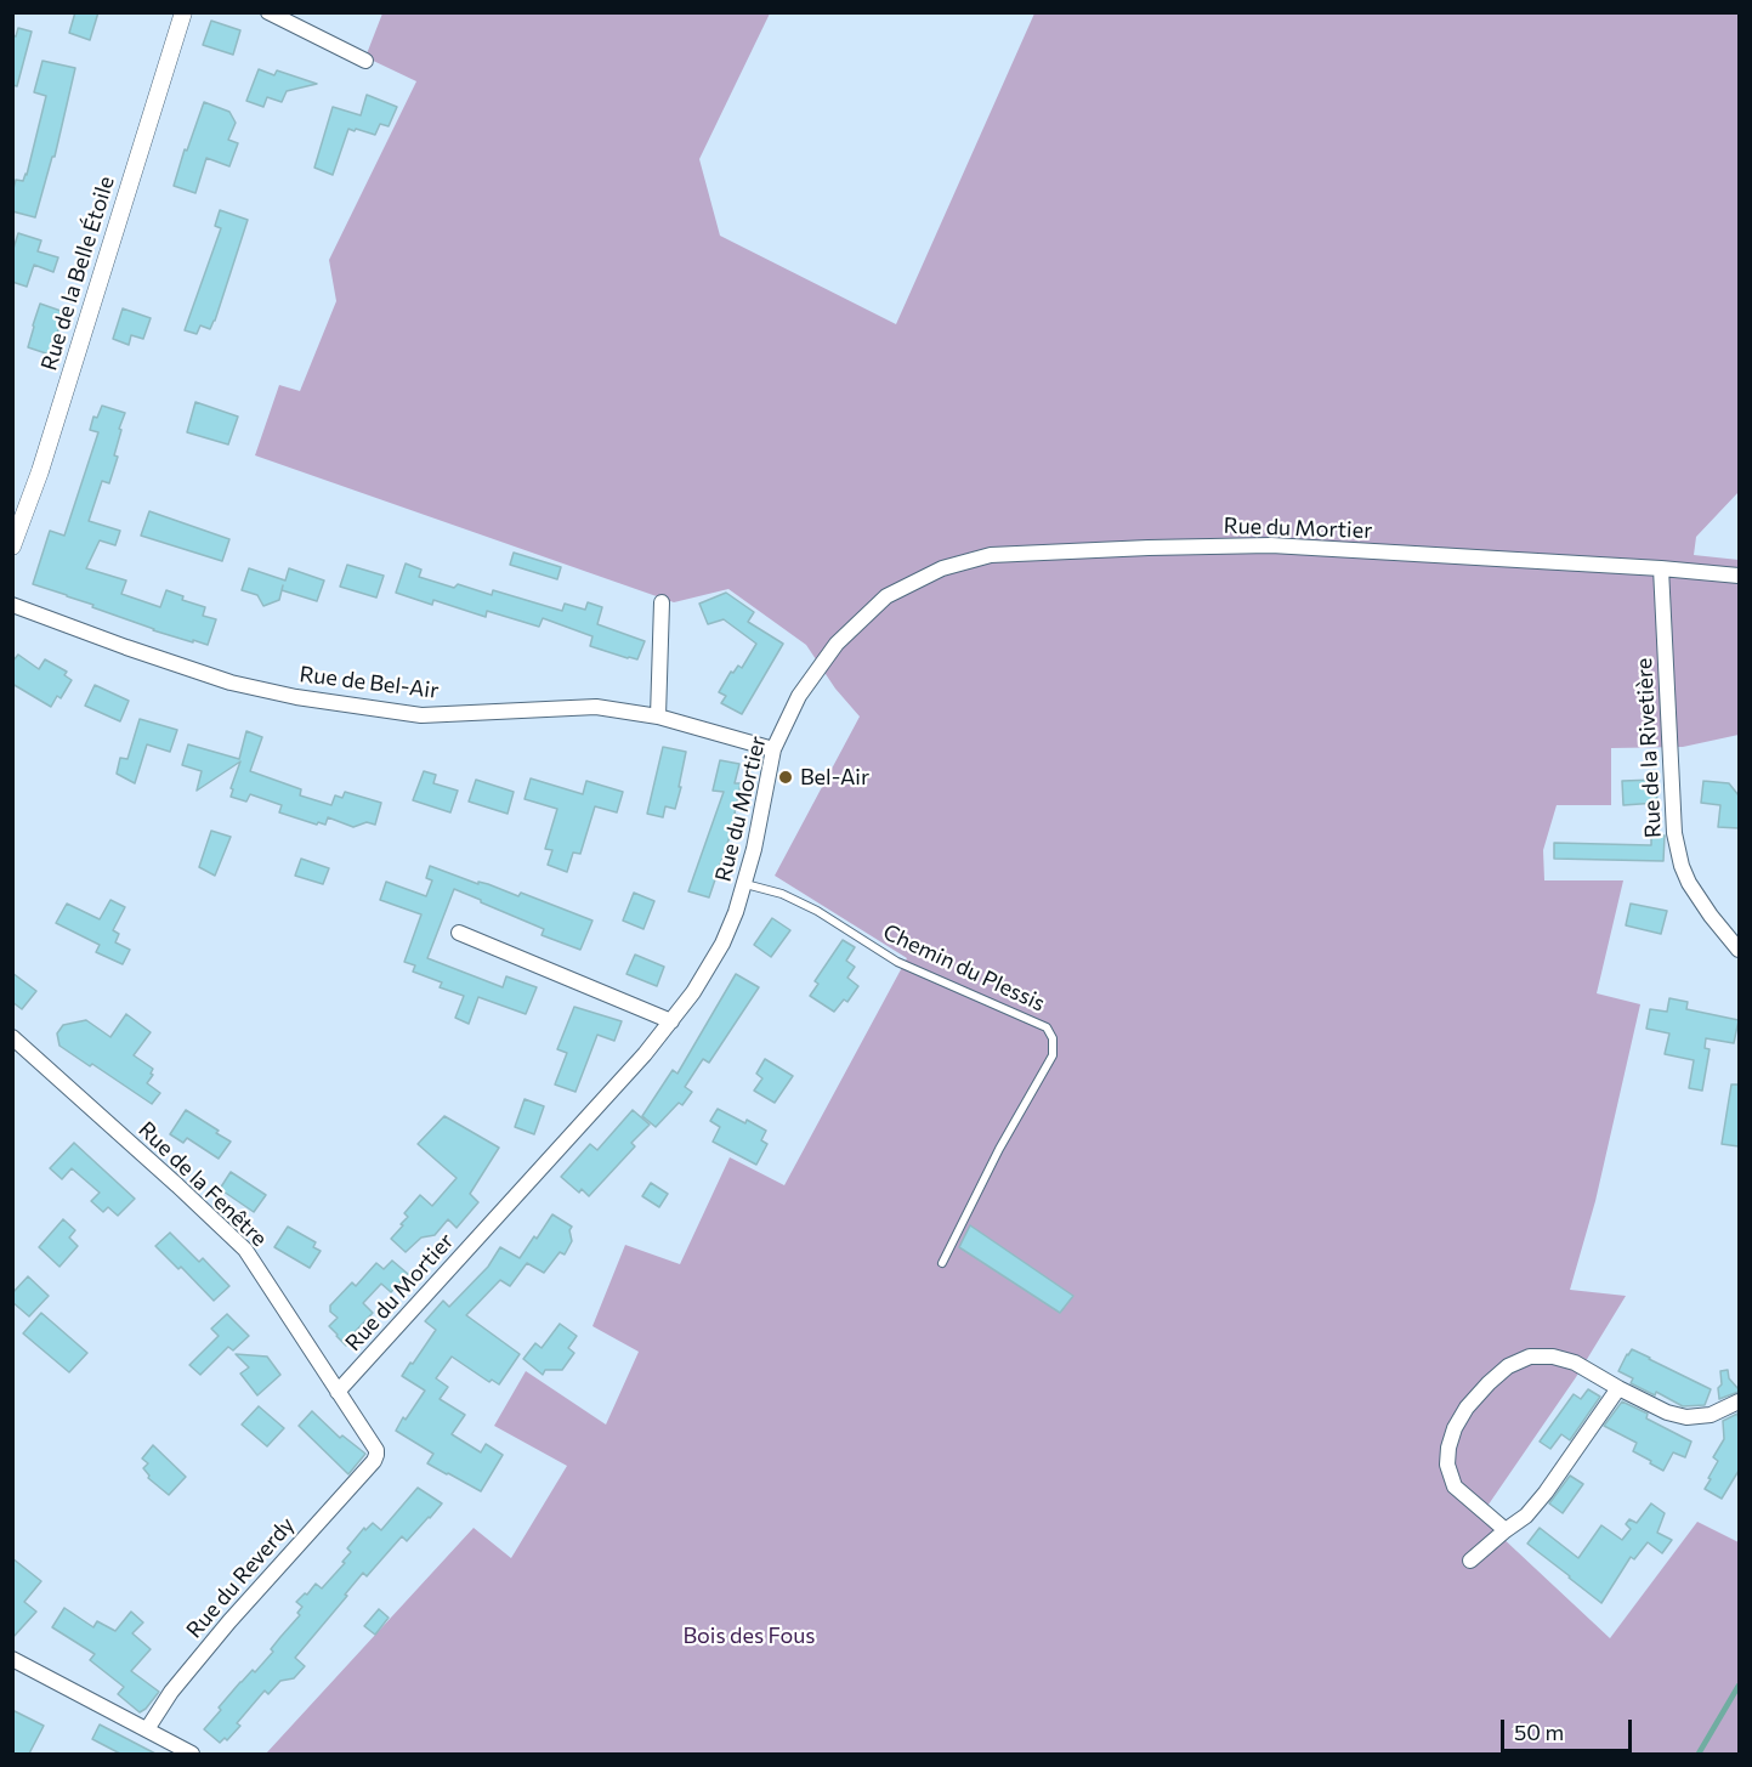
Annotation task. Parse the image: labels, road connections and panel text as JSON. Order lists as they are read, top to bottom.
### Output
{
  "streets": {
    "street": [
      "Rue de la Belle Étoile",
      "Rue du Mortier",
      "Rue de Bel-Air",
      "Rue de la Rivetière",
      "Rue de la Fenêtre",
      "Rue du Reverdy"
    ],
    "lane": ["Chemin du Plessis"]
  },
  "crossings": [
    ["Rue du Mortier", "Rue de Bel-Air"],
    ["Rue du Mortier", "Rue de la Rivetière"],
    ["Rue du Mortier", "Chemin du Plessis"],
    ["Rue du Mortier", "Rue de la Fenêtre"],
    ["Rue de la Fenêtre", "Rue du Reverdy"]
  ],
  "parks": ["Bois des Fous"],
  "places": ["Bel-Air"],
  "scale_bar": "50 m"
}
